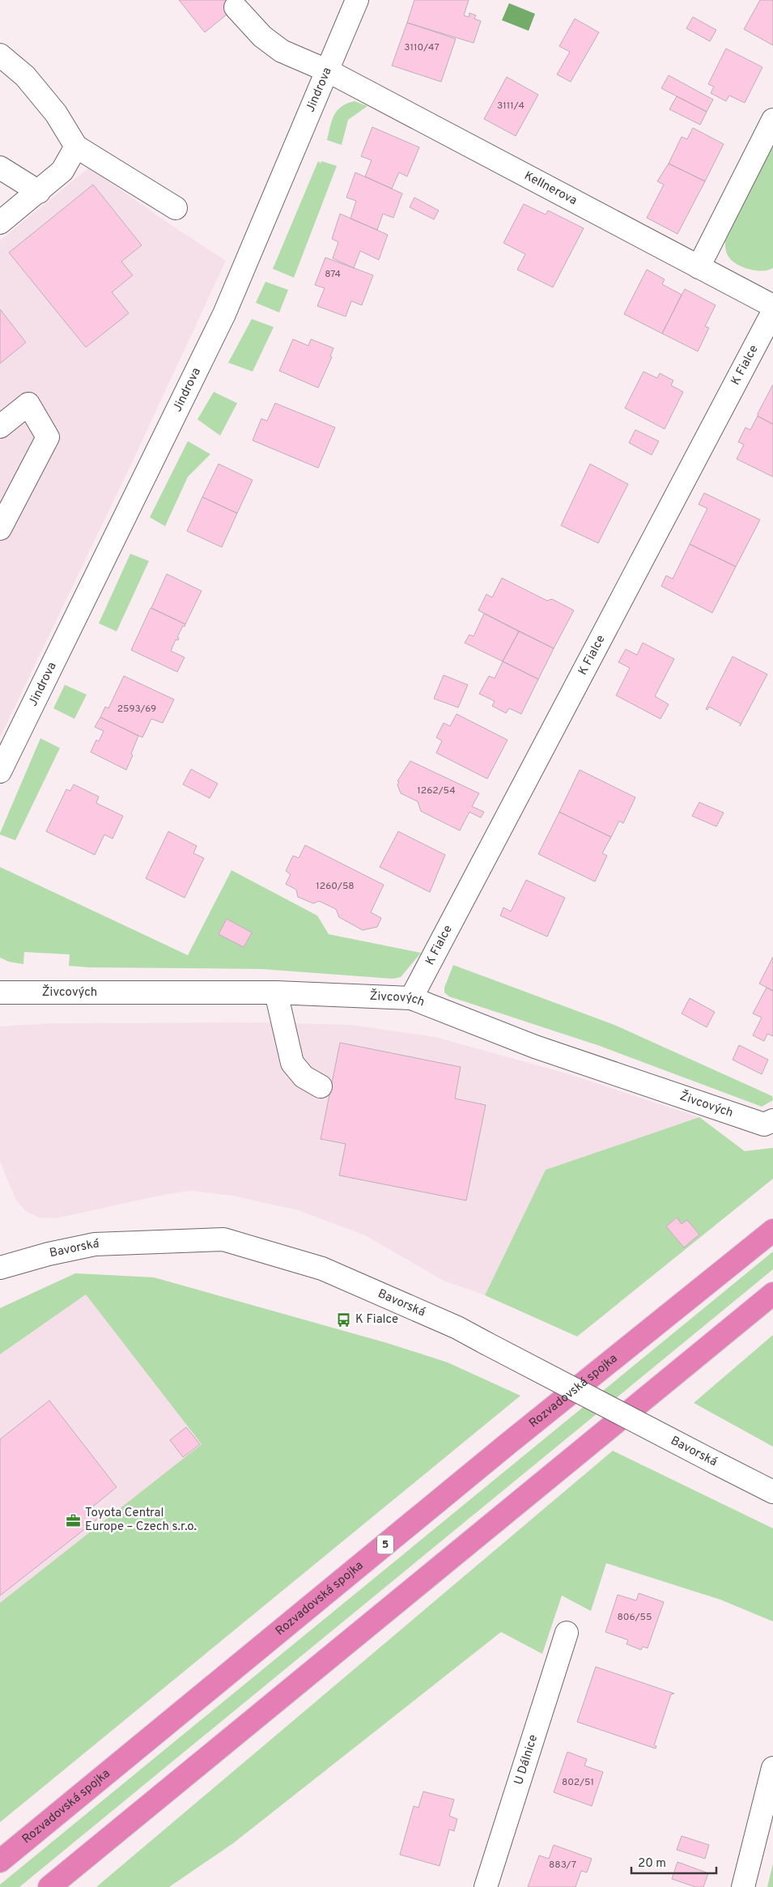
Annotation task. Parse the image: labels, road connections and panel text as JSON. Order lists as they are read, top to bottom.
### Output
{
  "streets": {
    "highway": ["Rozvadovská spojka", "5"],
    "street": [
      "Jindrova",
      "Kellnerova",
      "K Fialce",
      "Živcových",
      "Bavorská",
      "U Dálnice"
    ]
  },
  "crossings": [
    ["Jindrova", "Kellnerova"],
    ["K Fialce", "Živcových"]
  ],
  "places": {
    "bus stop": ["K Fialce"],
    "office": ["Toyota Central Europe – Czech s.r.o."]
  },
  "house_numbers": [
    "3110/47",
    "3111/4",
    "874",
    "2593/69",
    "1262/54",
    "1260/58",
    "806/55",
    "802/51",
    "883/7"
  ],
  "scale_bar": "20 m"
}
